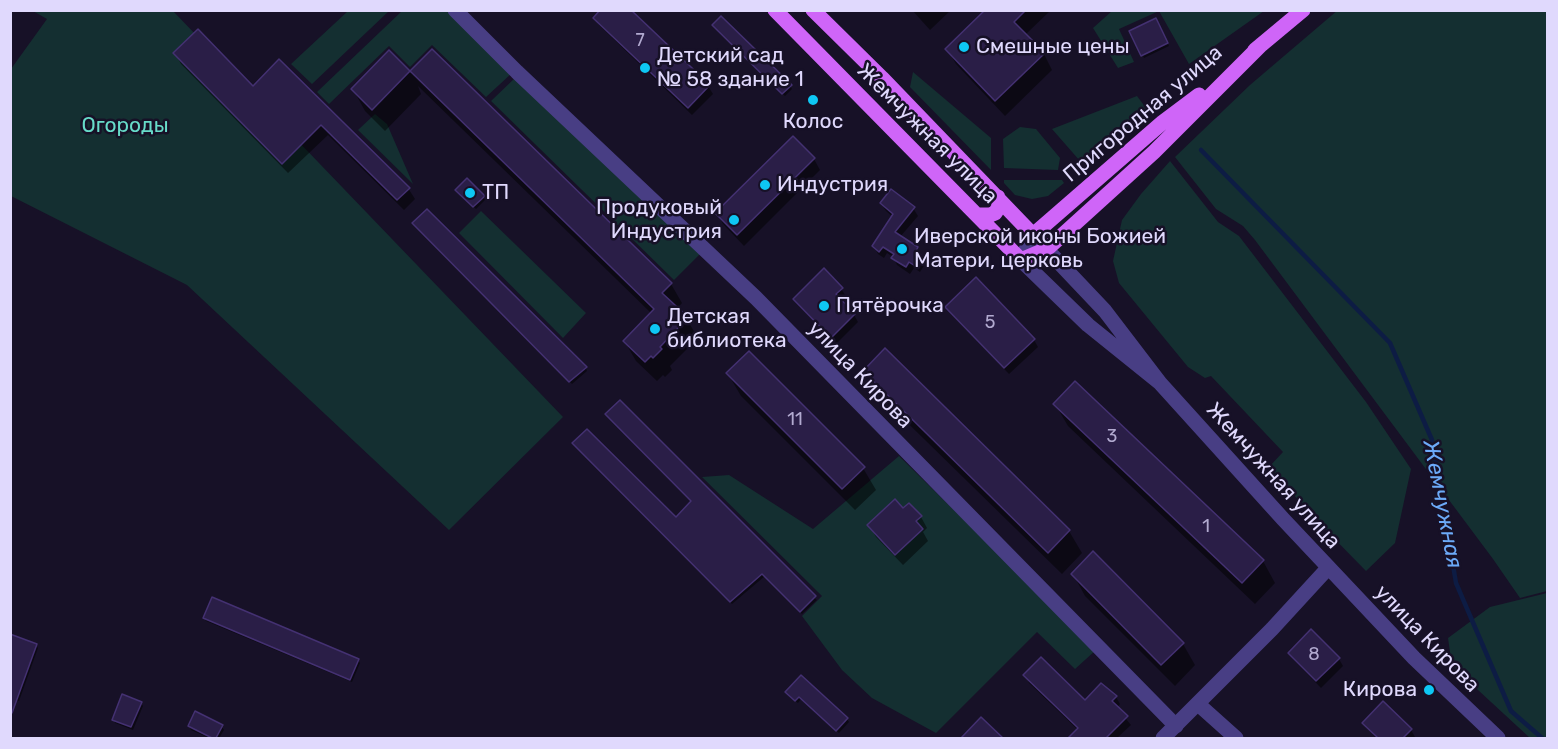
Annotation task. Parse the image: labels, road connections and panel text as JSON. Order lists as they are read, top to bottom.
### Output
{
  "streets": {
    "main road": ["Пригородная улица", "Жемчужная улица"],
    "street": ["улица Кирова"]
  },
  "crossings": [
    ["Пригородная улица", "Жемчужная улица"],
    ["Жемчужная улица", "улица Кирова"]
  ],
  "water": ["Жемчужная"],
  "parks": ["Огороды"],
  "places": [
    "Смешные цены",
    "Детский сад № 58 здание 1",
    "Колос",
    "Индустрия",
    "ТП",
    "Продуковый Индустрия",
    "Иверской иконы Божией Матери, церковь",
    "Пятёрочка",
    "Детская библиотека",
    "Кирова"
  ],
  "house_numbers": [
    "7",
    "5",
    "11",
    "3",
    "1",
    "8"
  ]
}
